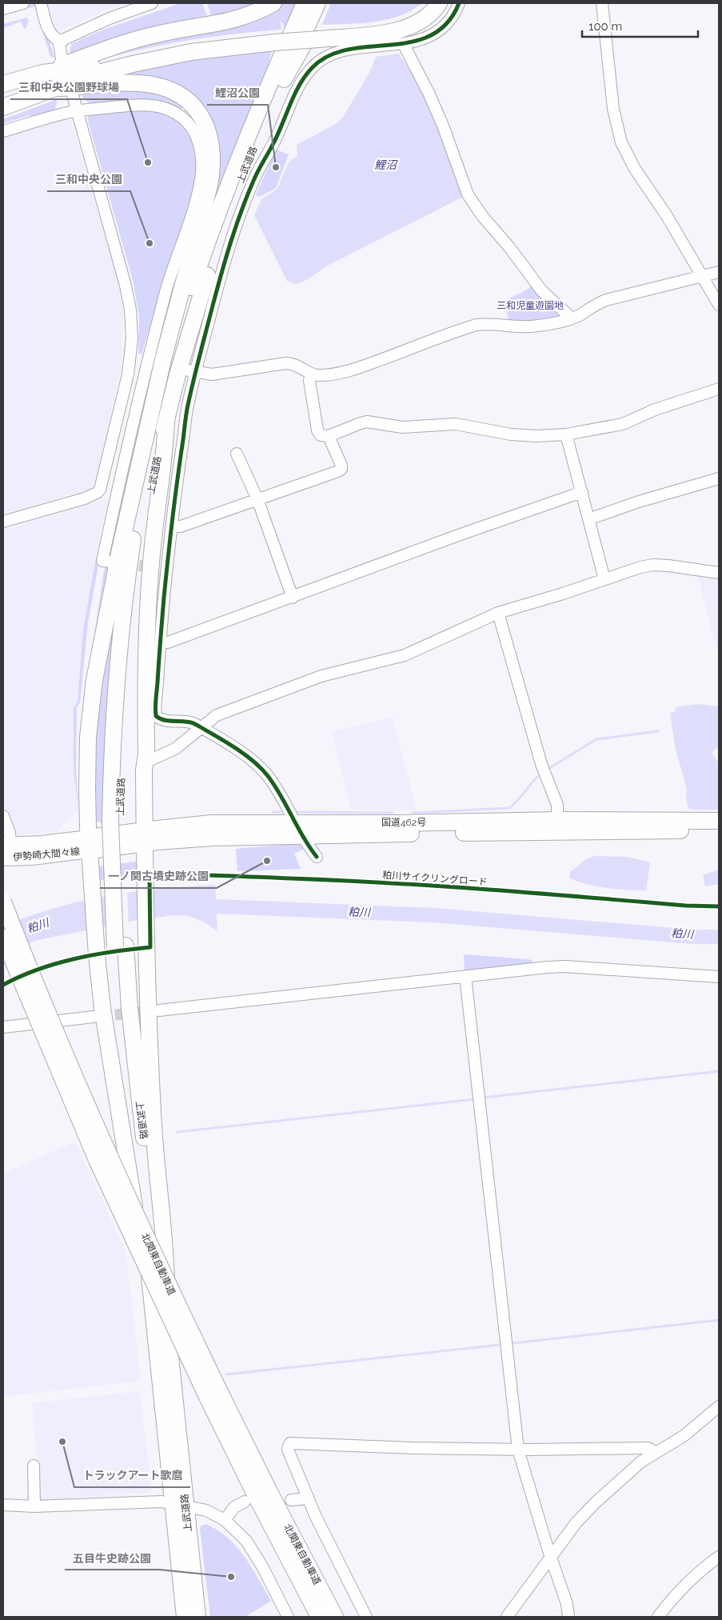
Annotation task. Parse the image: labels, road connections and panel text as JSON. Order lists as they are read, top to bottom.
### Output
{
  "streets": {
    "highway": ["上武道路", "国道462号", "北関東自動車道"],
    "main road": ["伊勢崎大間々線"],
    "cycle path": ["粕川サイクリングロード"]
  },
  "crossings": [
    ["国道462号", "伊勢崎大間々線"]
  ],
  "water": ["鯉沼", "粕川"],
  "parks": ["三和児童遊園地"],
  "places": [
    "三和中央公園野球場",
    "鯉沼公園",
    "三和中央公園",
    "一ノ関古墳史跡公園",
    "トラックアート歌麿",
    "五目牛史跡公園"
  ],
  "scale_bar": "100 m"
}
